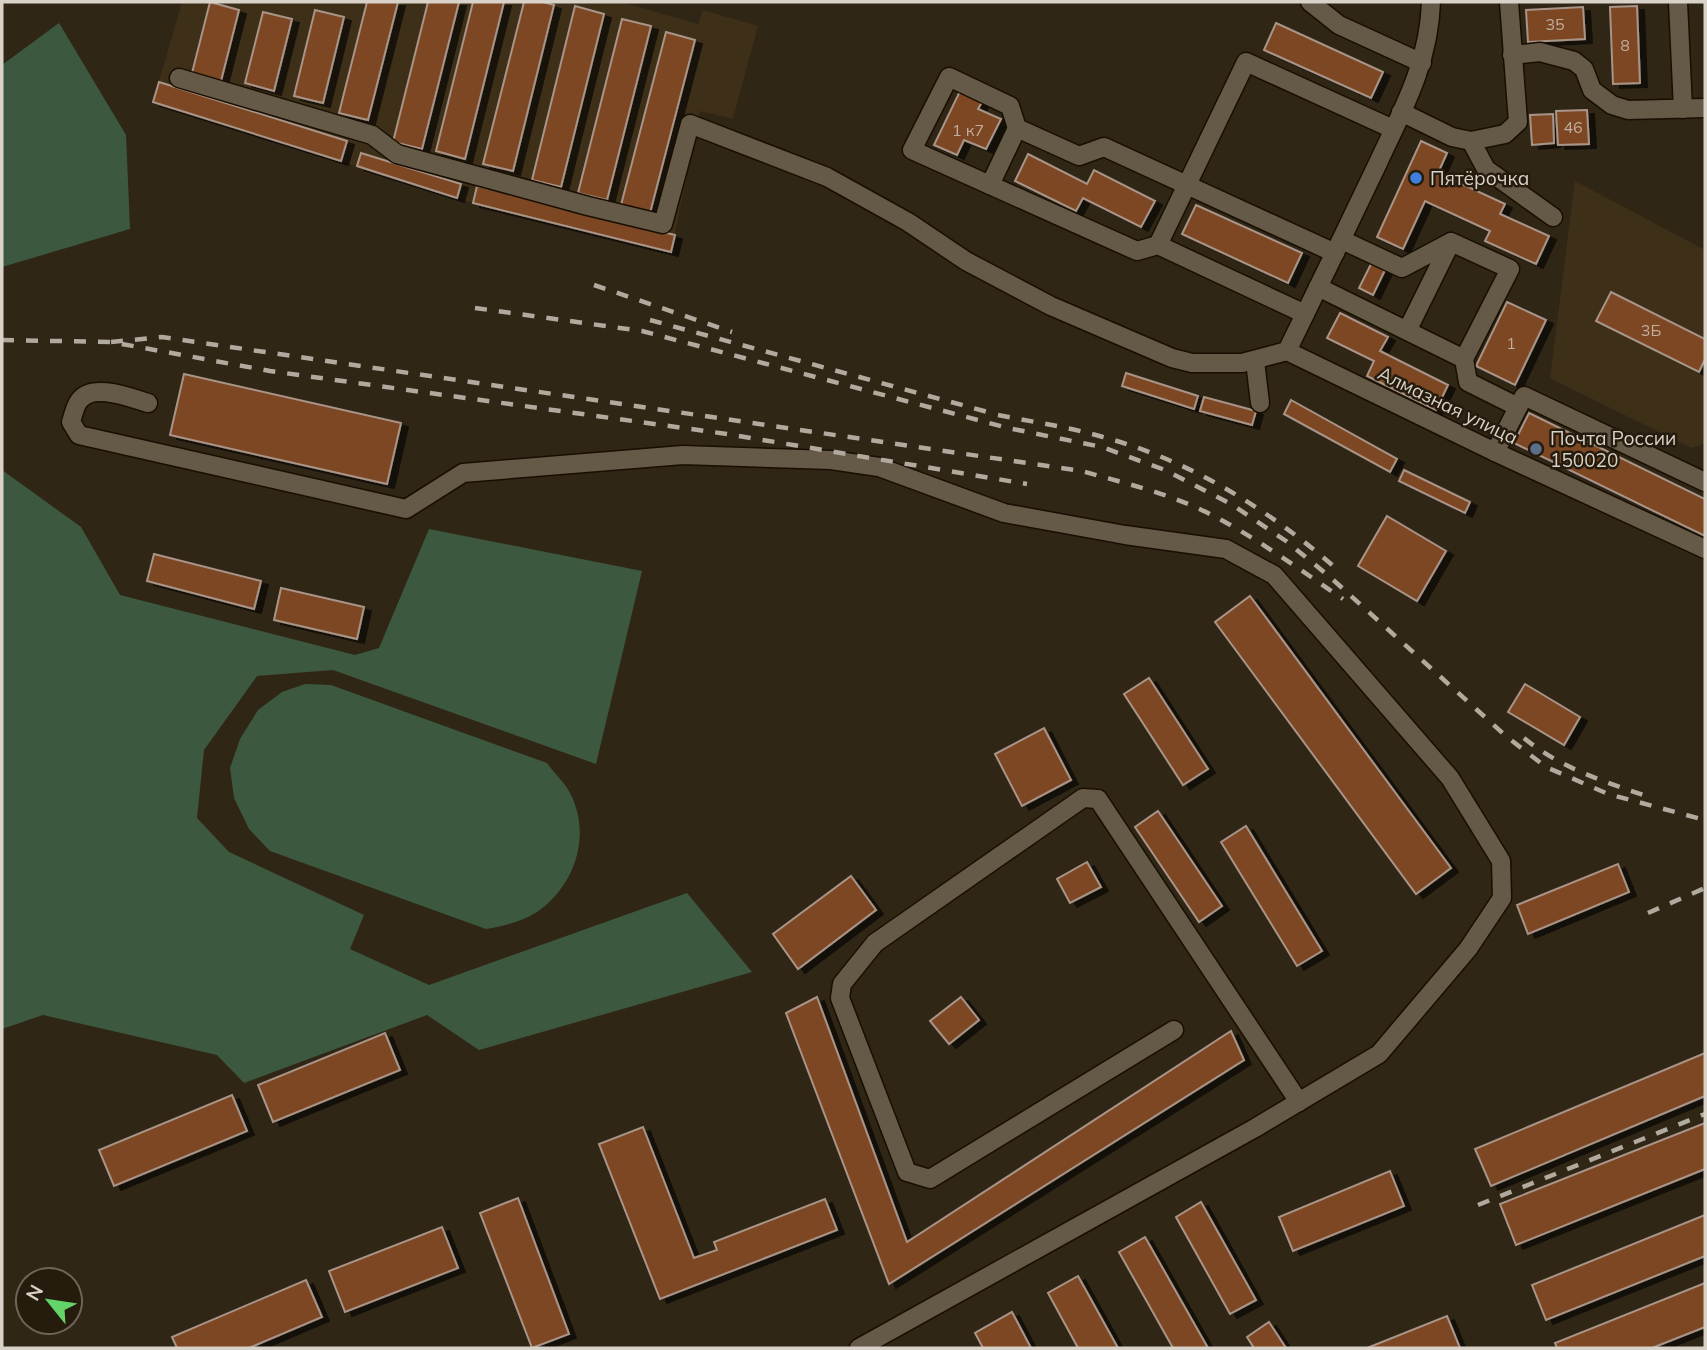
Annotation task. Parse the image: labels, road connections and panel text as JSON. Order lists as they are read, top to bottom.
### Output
{
  "streets": {
    "street": ["Алмазная улица"]
  },
  "places": ["Пятёрочка", "Почта России 150020"],
  "house_numbers": [
    "35",
    "8",
    "46",
    "1 к7",
    "3Б",
    "1"
  ],
  "north": "top left"
}
